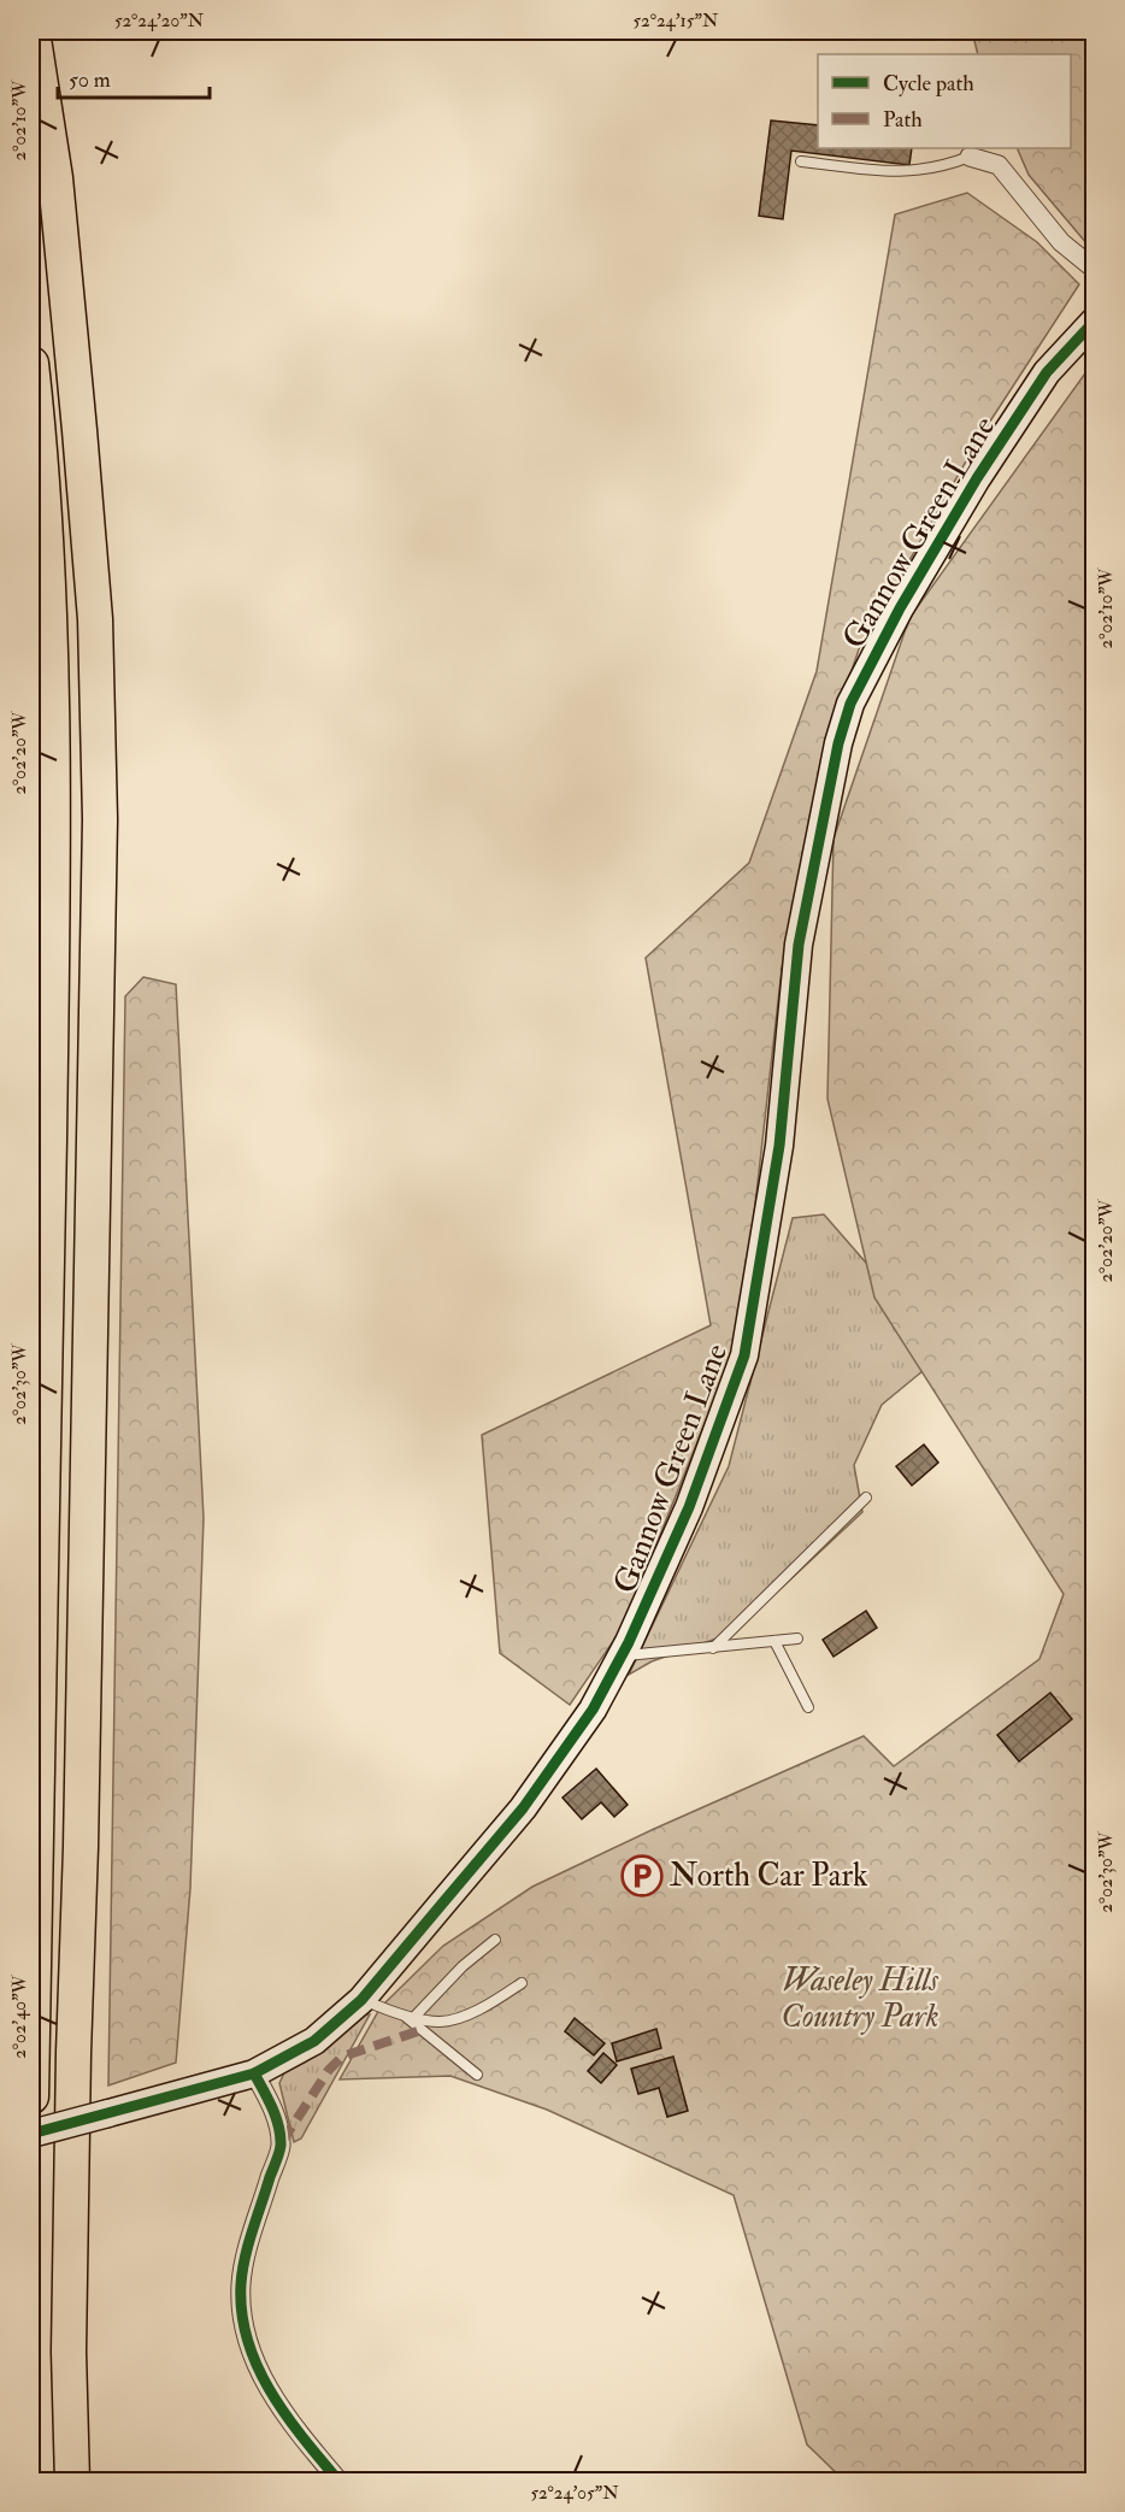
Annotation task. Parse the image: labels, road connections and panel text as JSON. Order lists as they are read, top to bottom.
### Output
{
  "streets": {
    "street": ["Gannow Green Lane"]
  },
  "parks": ["Waseley Hills Country Park"],
  "places": {
    "parking": ["North Car Park"]
  },
  "legend": ["Cycle path", "Path"],
  "scale_bar": "50 m",
  "coordinates": [
    "52°24'20\"N",
    "52°24'15\"N",
    "2°02'10\"W",
    "2°02'20\"W",
    "2°02'30\"W",
    "2°02'40\"W",
    "52°24'05\"N"
  ]
}
